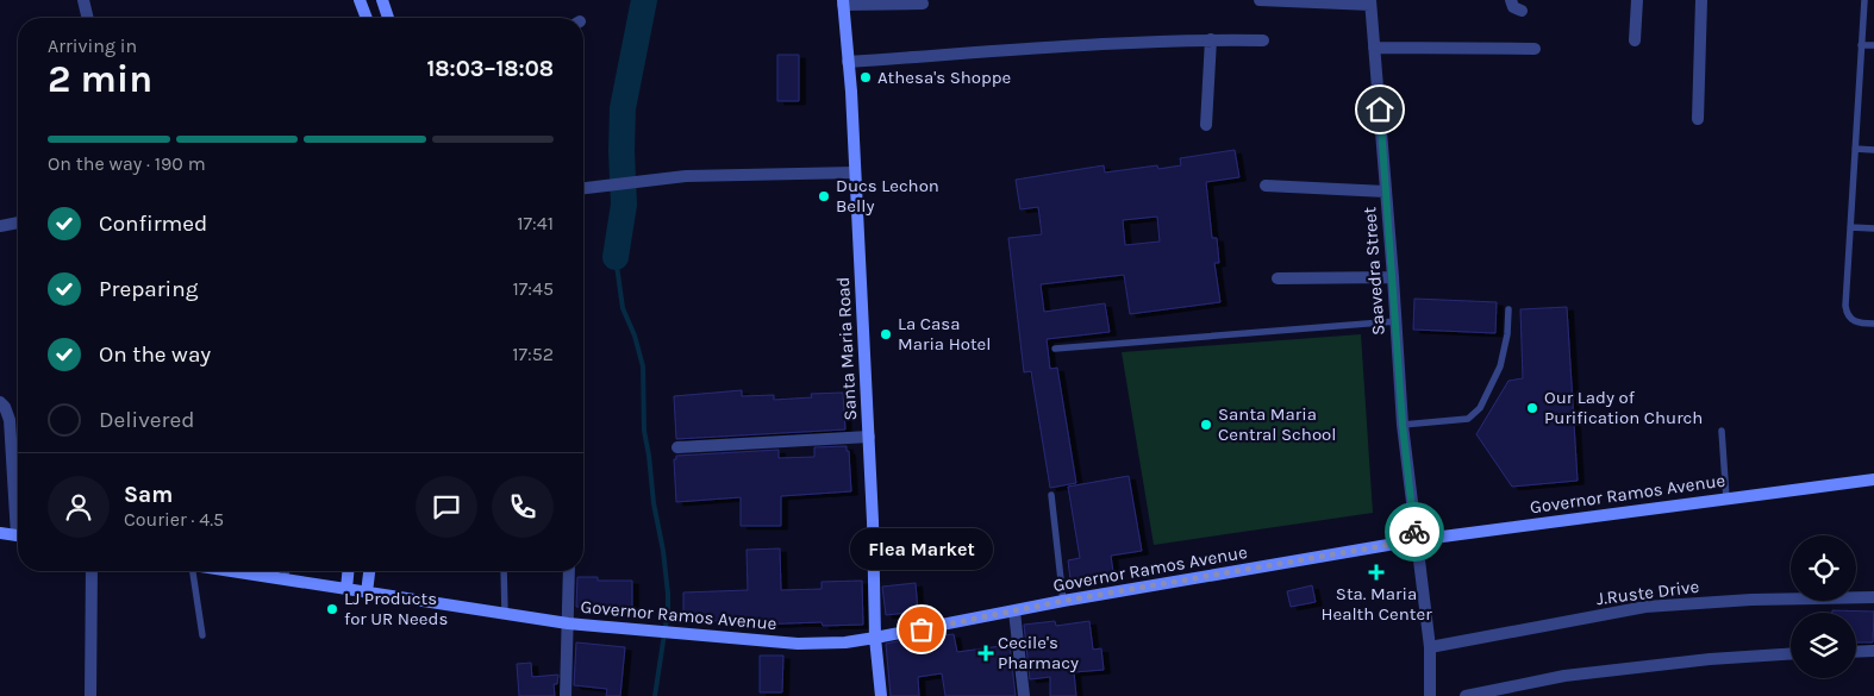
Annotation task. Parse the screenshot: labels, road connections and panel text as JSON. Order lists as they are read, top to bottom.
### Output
{
  "streets": {
    "main road": ["Santa Maria Road", "Governor Ramos Avenue"],
    "street": ["Saavedra Street", "J.Ruste Drive"]
  },
  "crossings": [
    ["Saavedra Street", "Governor Ramos Avenue"],
    ["Saavedra Street", "J.Ruste Drive"],
    ["Santa Maria Road", "Governor Ramos Avenue"]
  ],
  "places": {
    "other": [
      "Athesa's Shoppe",
      "Ducs Lechon Belly",
      "La Casa Maria Hotel",
      "Our Lady of Purification Church",
      "Santa Maria Central School",
      "LJ Products for UR Needs",
      "Flea Market"
    ],
    "health": ["Sta. Maria Health Center", "Cecile's Pharmacy"]
  },
  "page": {
    "heading": ["2 min", "Arriving in", "18:03–18:08"],
    "panel": ["Sam", "Courier · 4.5"],
    "bar": "On the way · 190 m",
    "list": [
      ["Confirmed", "17:41"],
      ["Preparing", "17:45"],
      ["On the way", "17:52"],
      "Delivered"
    ],
    "bubble": "Flea Market"
  }
}
